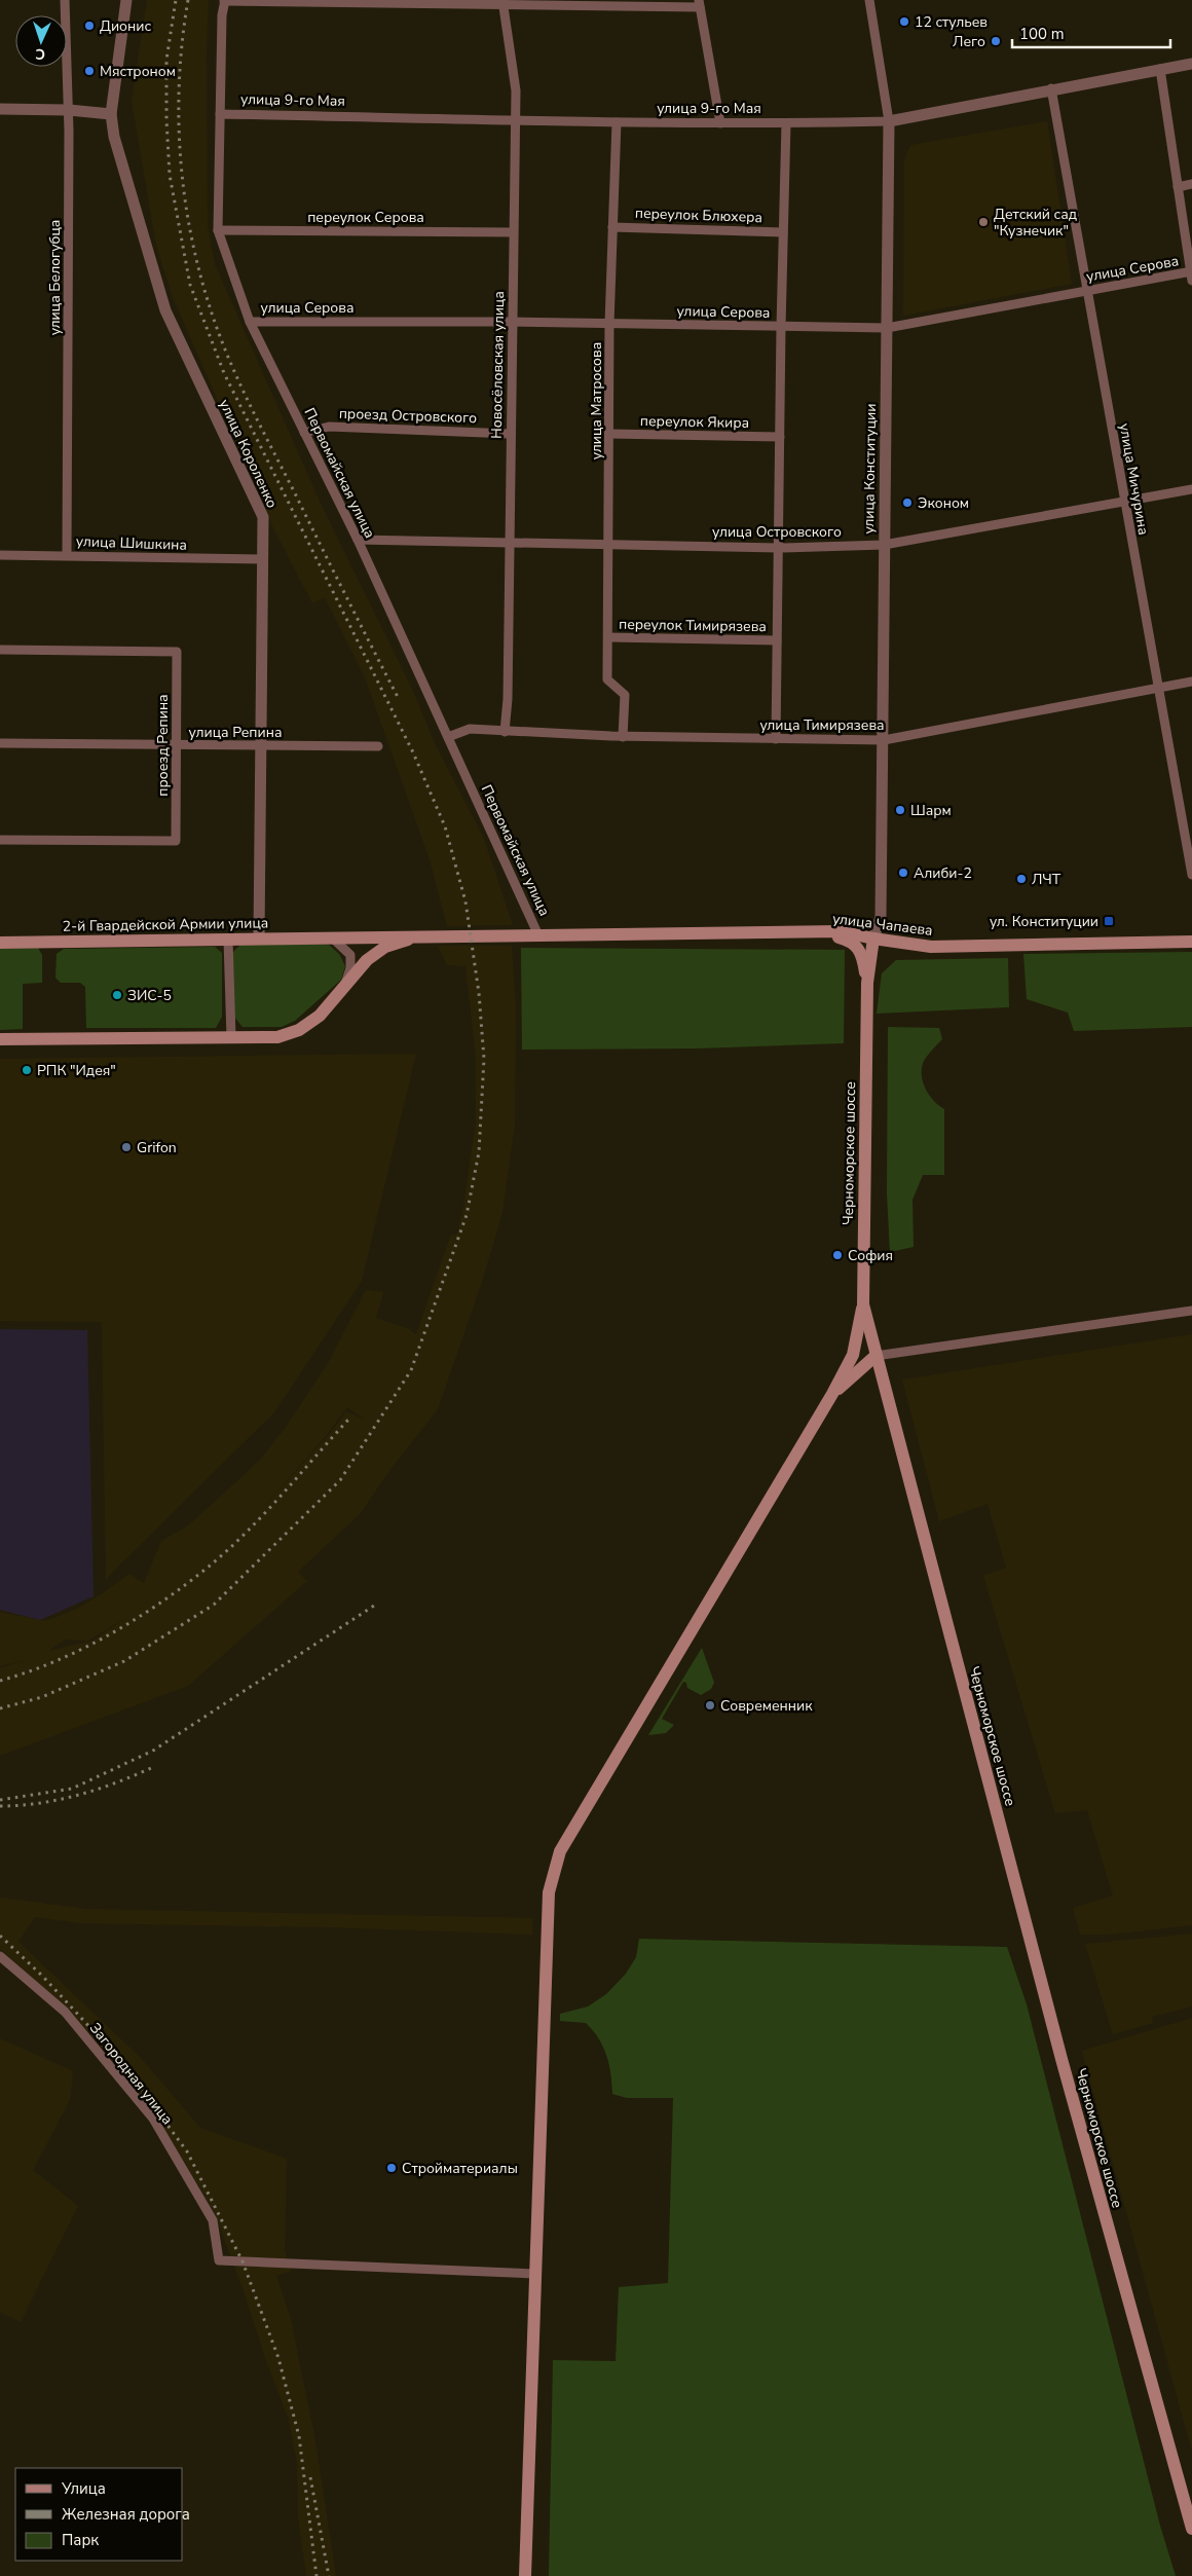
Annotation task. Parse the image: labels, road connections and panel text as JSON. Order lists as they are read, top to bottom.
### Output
{
  "streets": {
    "main road": ["2-й Гвардейской Армии улица", "улица Чапаева", "Черноморское шоссе"],
    "street": [
      "улица 9-го Мая",
      "переулок Блюхера",
      "переулок Серова",
      "улица Серова",
      "улица Белогубца",
      "Новосёловская улица",
      "улица Матросова",
      "проезд Островского",
      "переулок Якира",
      "улица Короленко",
      "улица Конституции",
      "Первомайская улица",
      "улица Мичурина",
      "улица Островского",
      "улица Шишкина",
      "переулок Тимирязева",
      "улица Тимирязева",
      "улица Репина",
      "проезд Репина",
      "Загородная улица"
    ]
  },
  "crossings": [
    ["улица 9-го Мая", "Новосёловская улица"],
    ["улица 9-го Мая", "улица Матросова"],
    ["улица 9-го Мая", "улица Конституции"],
    ["улица 9-го Мая", "Первомайская улица"],
    ["улица 9-го Мая", "улица Мичурина"],
    ["переулок Блюхера", "улица Матросова"],
    ["переулок Серова", "Новосёловская улица"],
    ["переулок Серова", "Первомайская улица"],
    ["улица Серова", "Новосёловская улица"],
    ["улица Серова", "улица Матросова"],
    ["улица Серова", "улица Конституции"],
    ["улица Серова", "Первомайская улица"],
    ["улица Серова", "улица Мичурина"],
    ["улица Белогубца", "улица Шишкина"],
    ["Новосёловская улица", "проезд Островского"],
    ["Новосёловская улица", "улица Островского"],
    ["Новосёловская улица", "улица Тимирязева"],
    ["улица Матросова", "переулок Якира"],
    ["улица Матросова", "улица Островского"],
    ["улица Матросова", "переулок Тимирязева"],
    ["улица Матросова", "улица Тимирязева"],
    ["проезд Островского", "Первомайская улица"],
    ["улица Короленко", "улица Шишкина"],
    ["улица Короленко", "улица Репина"],
    ["улица Короленко", "2-й Гвардейской Армии улица"],
    ["улица Конституции", "улица Островского"],
    ["улица Конституции", "улица Тимирязева"],
    ["улица Конституции", "улица Чапаева"],
    ["улица Конституции", "Черноморское шоссе"],
    ["Первомайская улица", "улица Островского"],
    ["Первомайская улица", "улица Тимирязева"],
    ["Первомайская улица", "улица Чапаева"],
    ["улица Мичурина", "улица Островского"],
    ["улица Мичурина", "улица Тимирязева"],
    ["улица Репина", "проезд Репина"],
    ["2-й Гвардейской Армии улица", "улица Чапаева"],
    ["улица Чапаева", "Черноморское шоссе"]
  ],
  "places": {
    "other": [
      "12 стульев",
      "Дионис",
      "Лего",
      "Мястроном",
      "Детский сад \"Кузнечик\"",
      "Эконом",
      "Шарм",
      "Алиби-2",
      "ЛЧТ",
      "ЗИС-5",
      "РПК \"Идея\"",
      "Grifon",
      "София",
      "Современник",
      "Стройматериалы"
    ],
    "transit": ["ул. Конституции"]
  },
  "legend": ["Улица", "Железная дорога", "Парк"],
  "scale_bar": "100 m",
  "north": "bottom"
}
